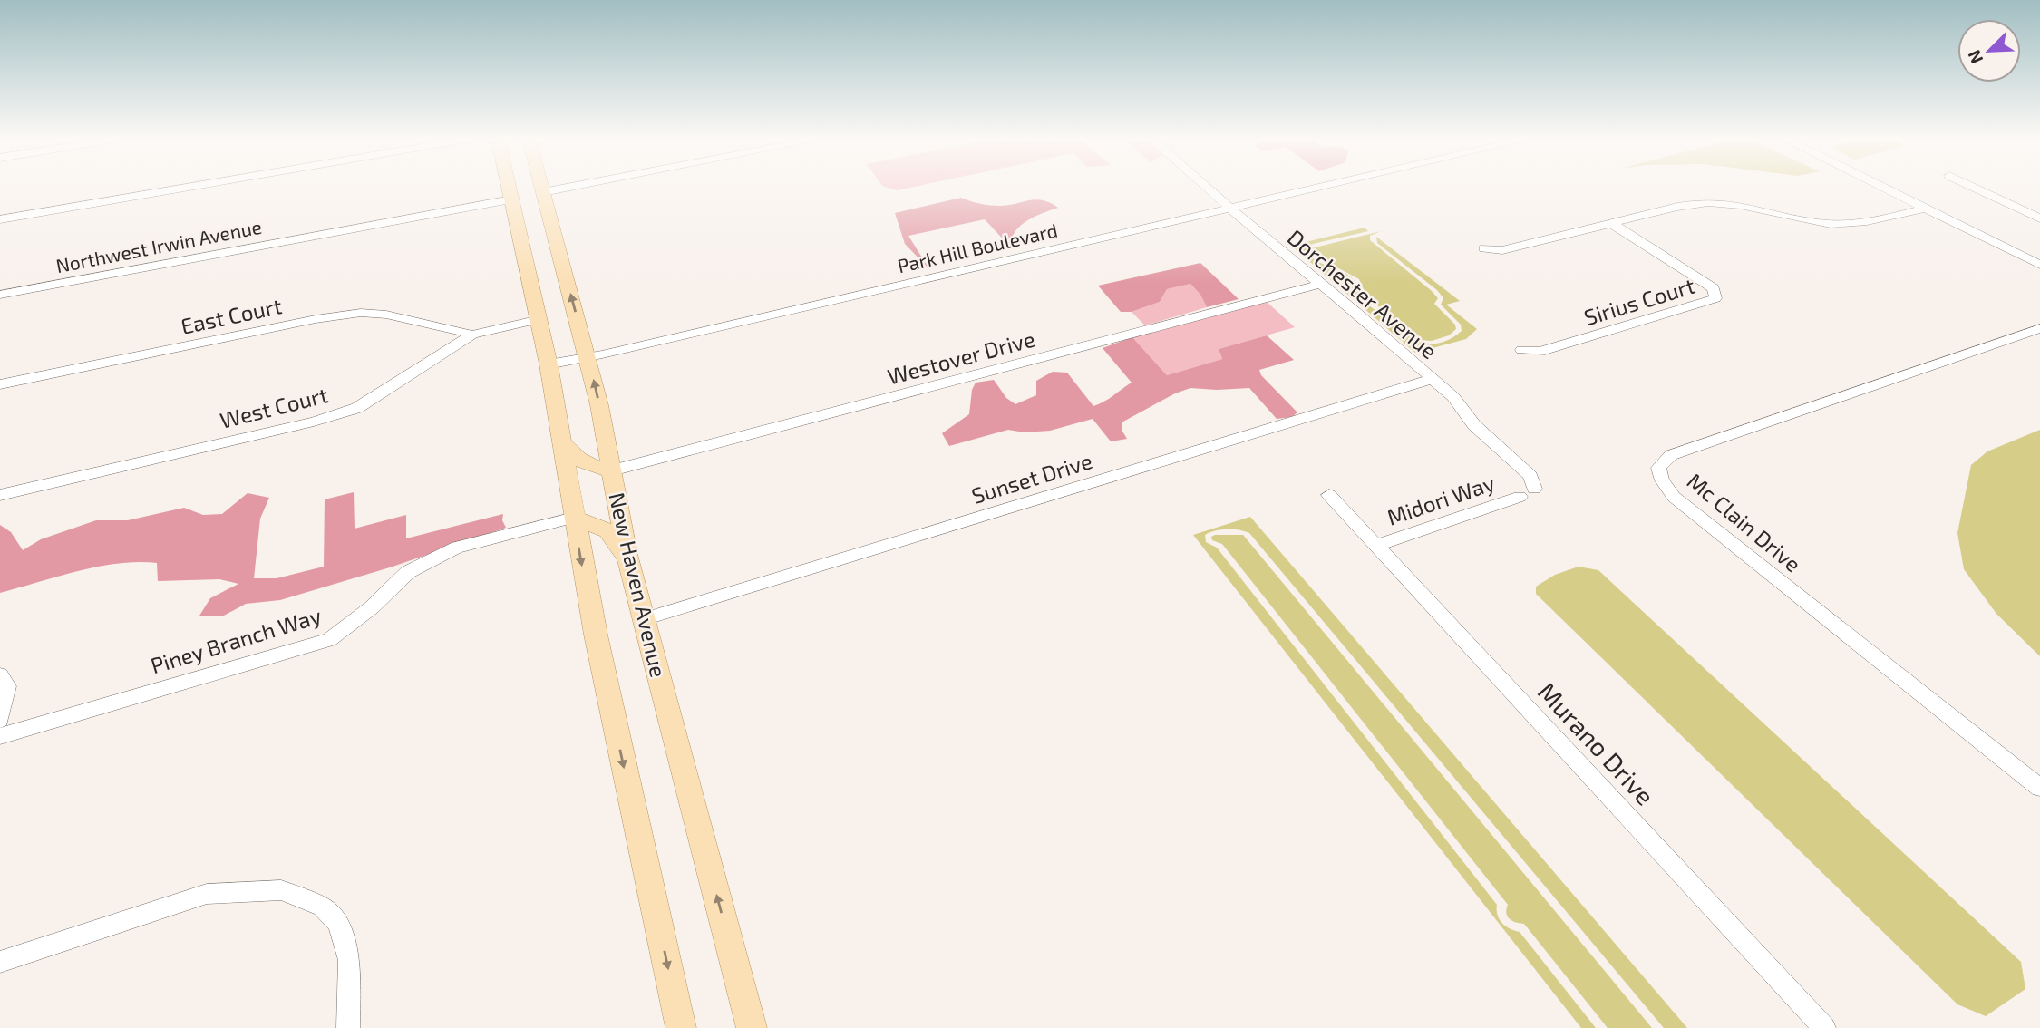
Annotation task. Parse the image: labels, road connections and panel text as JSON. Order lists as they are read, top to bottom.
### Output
{
  "streets": {
    "main road": ["New Haven Avenue"],
    "street": [
      "Northwest Irwin Avenue",
      "Park Hill Boulevard",
      "Dorchester Avenue",
      "Sirius Court",
      "East Court",
      "Westover Drive",
      "West Court",
      "Sunset Drive",
      "Midori Way",
      "Mc Clain Drive",
      "Piney Branch Way",
      "Murano Drive"
    ]
  },
  "crossings": [
    ["Northwest Irwin Avenue", "New Haven Avenue"],
    ["Park Hill Boulevard", "Dorchester Avenue"],
    ["Park Hill Boulevard", "New Haven Avenue"],
    ["Dorchester Avenue", "Westover Drive"],
    ["Dorchester Avenue", "Sunset Drive"],
    ["East Court", "West Court"],
    ["Westover Drive", "New Haven Avenue"],
    ["West Court", "New Haven Avenue"],
    ["Sunset Drive", "New Haven Avenue"],
    ["Midori Way", "Murano Drive"],
    ["New Haven Avenue", "Piney Branch Way"]
  ],
  "north": "bottom left"
}
